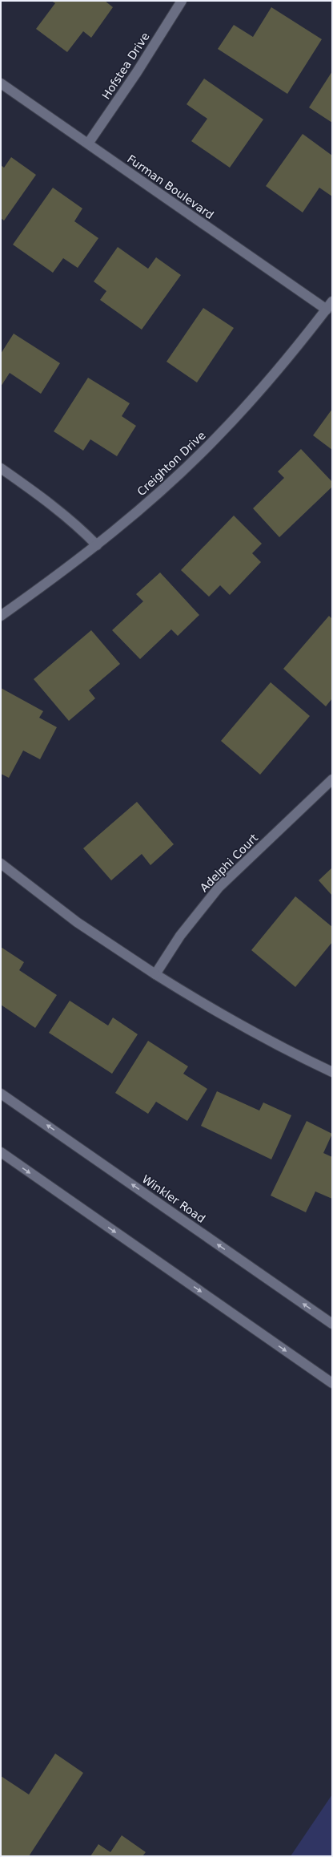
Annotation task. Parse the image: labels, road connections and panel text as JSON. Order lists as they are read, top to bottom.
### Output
{
  "streets": {
    "street": [
      "Hofstea Drive",
      "Furman Boulevard",
      "Creighton Drive",
      "Adelphi Court",
      "Winkler Road"
    ]
  },
  "crossings": [
    ["Hofstea Drive", "Furman Boulevard"],
    ["Furman Boulevard", "Creighton Drive"]
  ]
}
